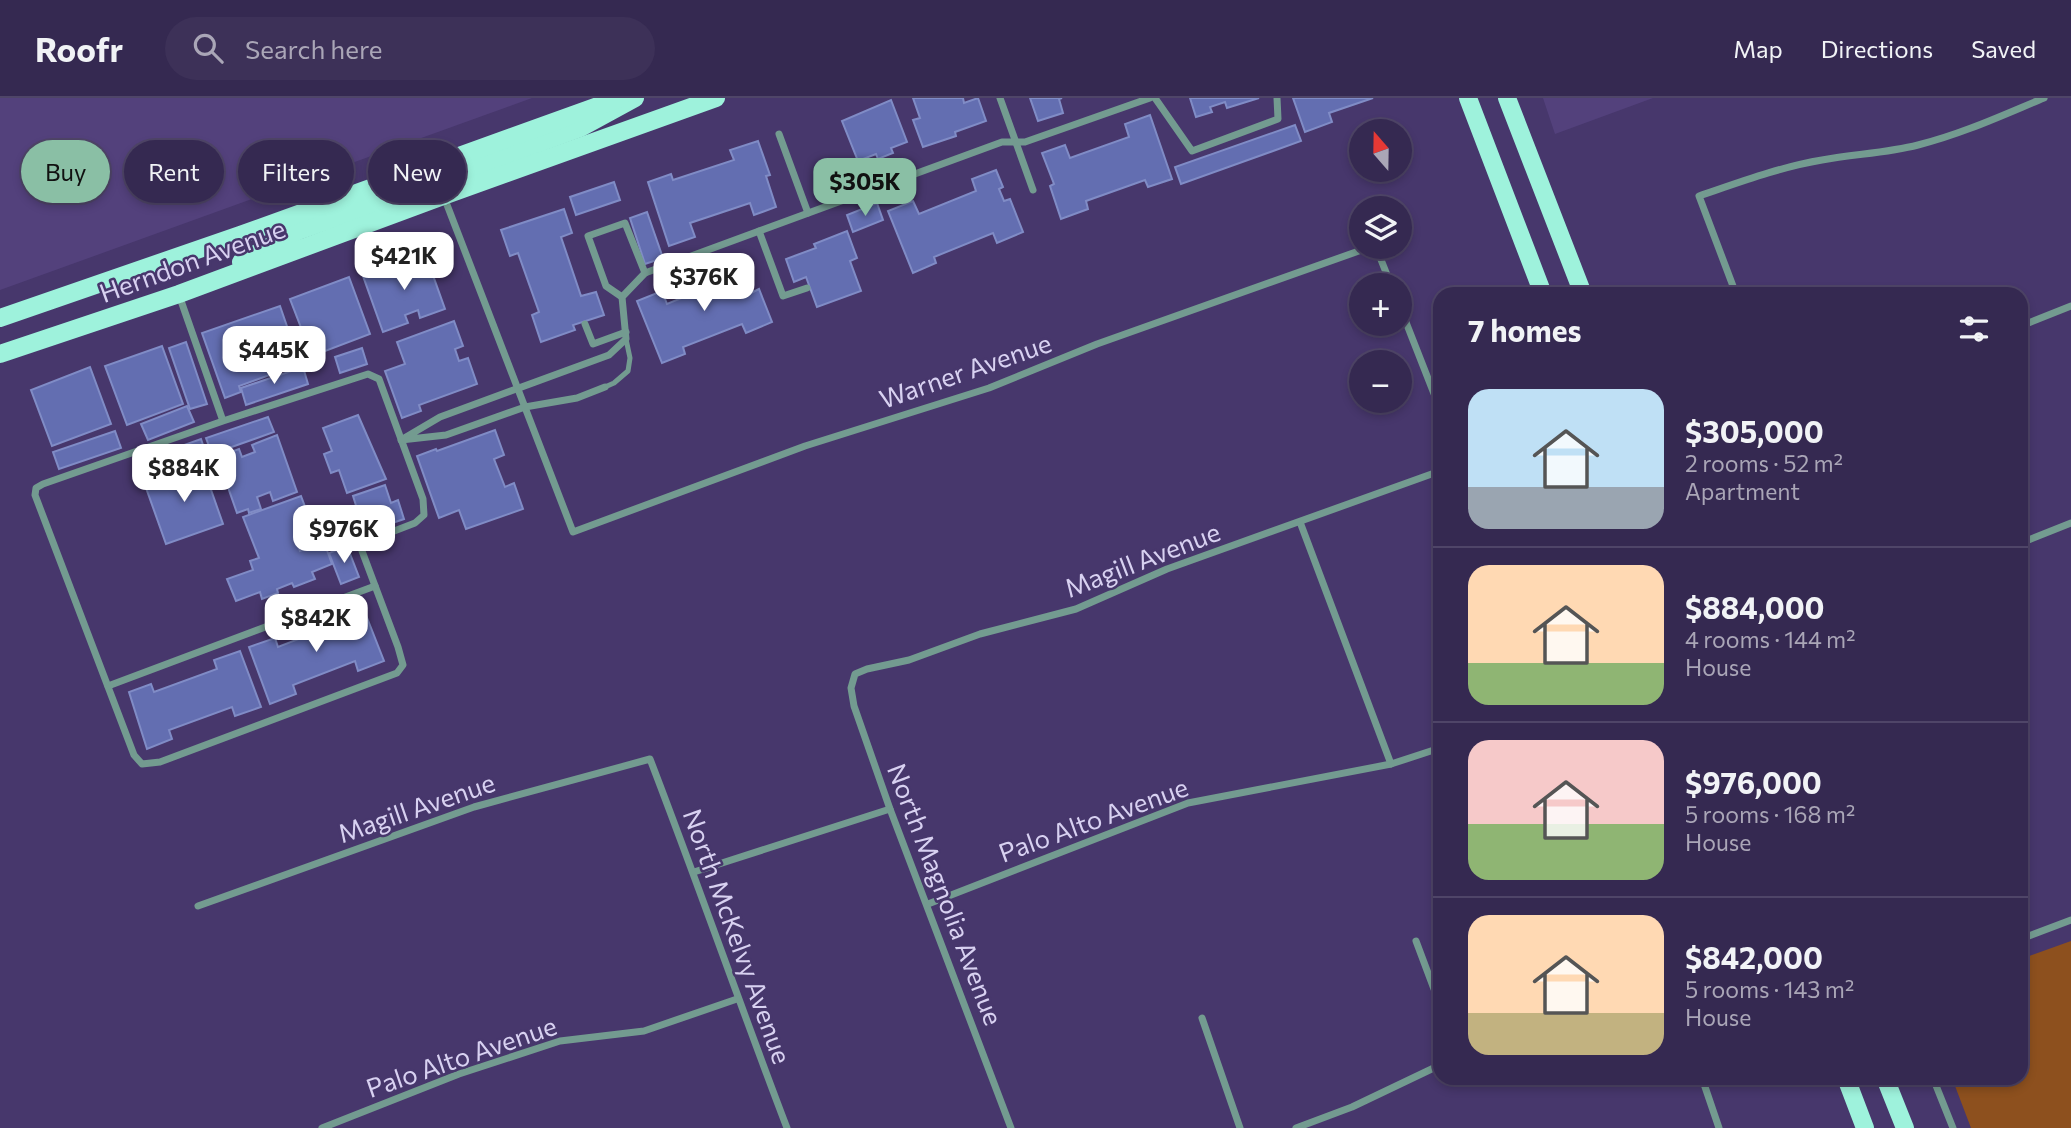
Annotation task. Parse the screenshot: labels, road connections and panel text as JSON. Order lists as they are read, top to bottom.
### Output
{
  "streets": {
    "main road": ["Herndon Avenue"],
    "street": [
      "Warner Avenue",
      "Magill Avenue",
      "Palo Alto Avenue",
      "North Magnolia Avenue",
      "North McKelvy Avenue"
    ]
  },
  "crossings": [
    ["Magill Avenue", "North Magnolia Avenue"],
    ["Magill Avenue", "North McKelvy Avenue"],
    ["Palo Alto Avenue", "North Magnolia Avenue"],
    ["Palo Alto Avenue", "North McKelvy Avenue"]
  ],
  "north": "top",
  "page": {
    "header": "Roofr",
    "search": "Search here",
    "nav": ["Map", "Directions", "Saved"],
    "map_buttons": ["+", "−"],
    "chip": [
      "Buy",
      "Rent",
      "Filters",
      "New"
    ],
    "price": [
      "$305K",
      "$421K",
      "$376K",
      "$445K",
      "$884K",
      "$976K",
      "$842K"
    ],
    "heading": "7 homes",
    "list": [
      {
        "name": "$305,000",
        "note": "2 rooms · 52 m² · Apartment"
      },
      {
        "name": "$884,000",
        "note": "4 rooms · 144 m² · House"
      },
      {
        "name": "$976,000",
        "note": "5 rooms · 168 m² · House"
      },
      {
        "name": "$842,000",
        "note": "5 rooms · 143 m² · House"
      }
    ]
  }
}
